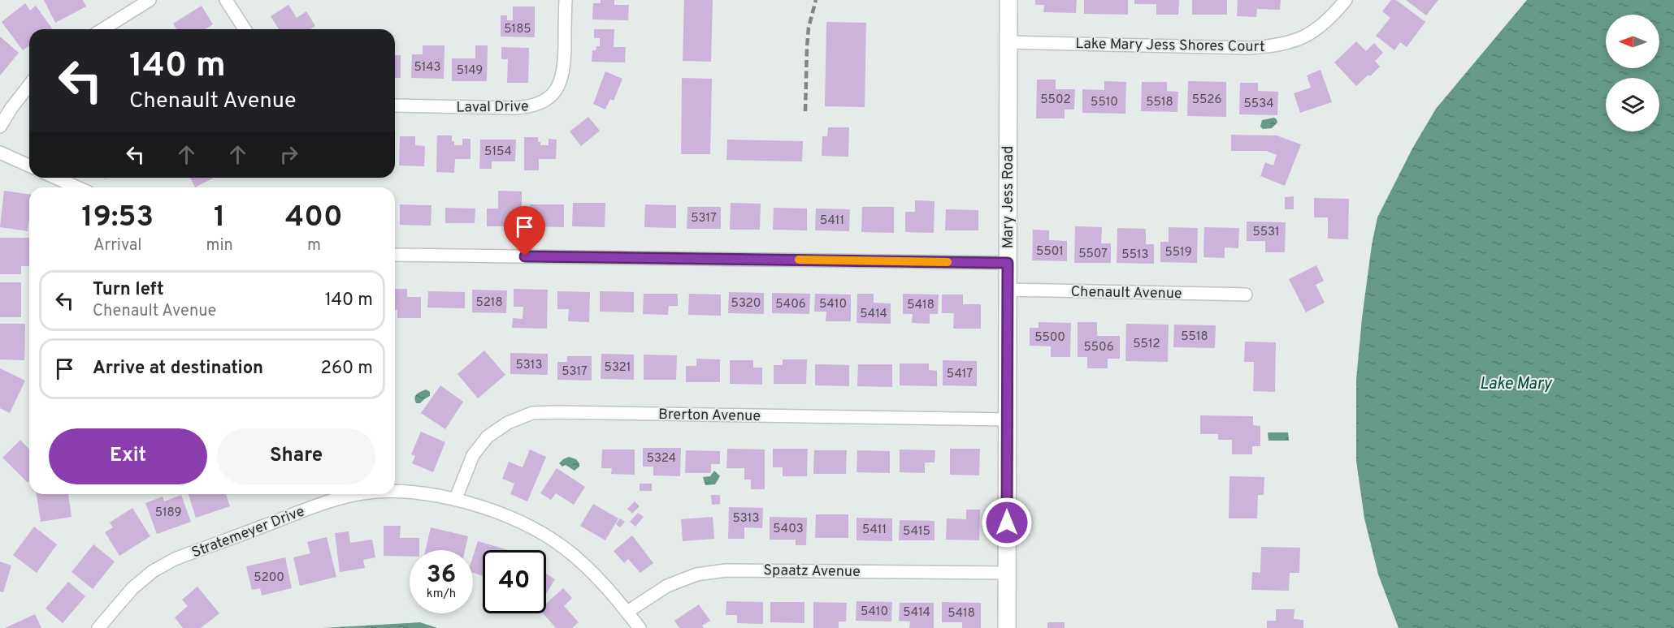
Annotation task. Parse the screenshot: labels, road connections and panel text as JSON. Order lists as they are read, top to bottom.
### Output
{
  "streets": {
    "street": [
      "Lake Mary Jess Shores Court",
      "Laval Drive",
      "Mary Jess Road",
      "Chenault Avenue",
      "Brerton Avenue",
      "Stratemeyer Drive",
      "Spaatz Avenue"
    ]
  },
  "crossings": [
    ["Lake Mary Jess Shores Court", "Mary Jess Road"],
    ["Mary Jess Road", "Chenault Avenue"],
    ["Mary Jess Road", "Brerton Avenue"],
    ["Mary Jess Road", "Spaatz Avenue"],
    ["Brerton Avenue", "Stratemeyer Drive"],
    ["Stratemeyer Drive", "Spaatz Avenue"]
  ],
  "water": ["Lake Mary"],
  "house_numbers": [
    "5185",
    "5143",
    "5149",
    "5502",
    "5526",
    "5510",
    "5518",
    "5534",
    "5154",
    "5317",
    "5411",
    "5531",
    "5501",
    "5519",
    "5507",
    "5513",
    "5218",
    "5320",
    "5406",
    "5410",
    "5418",
    "5414",
    "5518",
    "5500",
    "5512",
    "5506",
    "5313",
    "5321",
    "5317",
    "5417",
    "5324",
    "5189",
    "5313",
    "5403",
    "5411",
    "5415",
    "5200",
    "5410",
    "5414",
    "5418"
  ],
  "north": "left",
  "page": {
    "turn": ["140 m", "Chenault Avenue"],
    "eta": [
      "19:53",
      "Arrival",
      "1",
      "min",
      "400",
      "m"
    ],
    "list": [
      {
        "name": "Turn left",
        "note": "Chenault Avenue",
        "value": "140 m"
      },
      {
        "name": "Arrive at destination",
        "value": "260 m"
      }
    ],
    "buttons": ["Exit", "Share"],
    "speed": "36 km/h",
    "limit": "40"
  }
}
